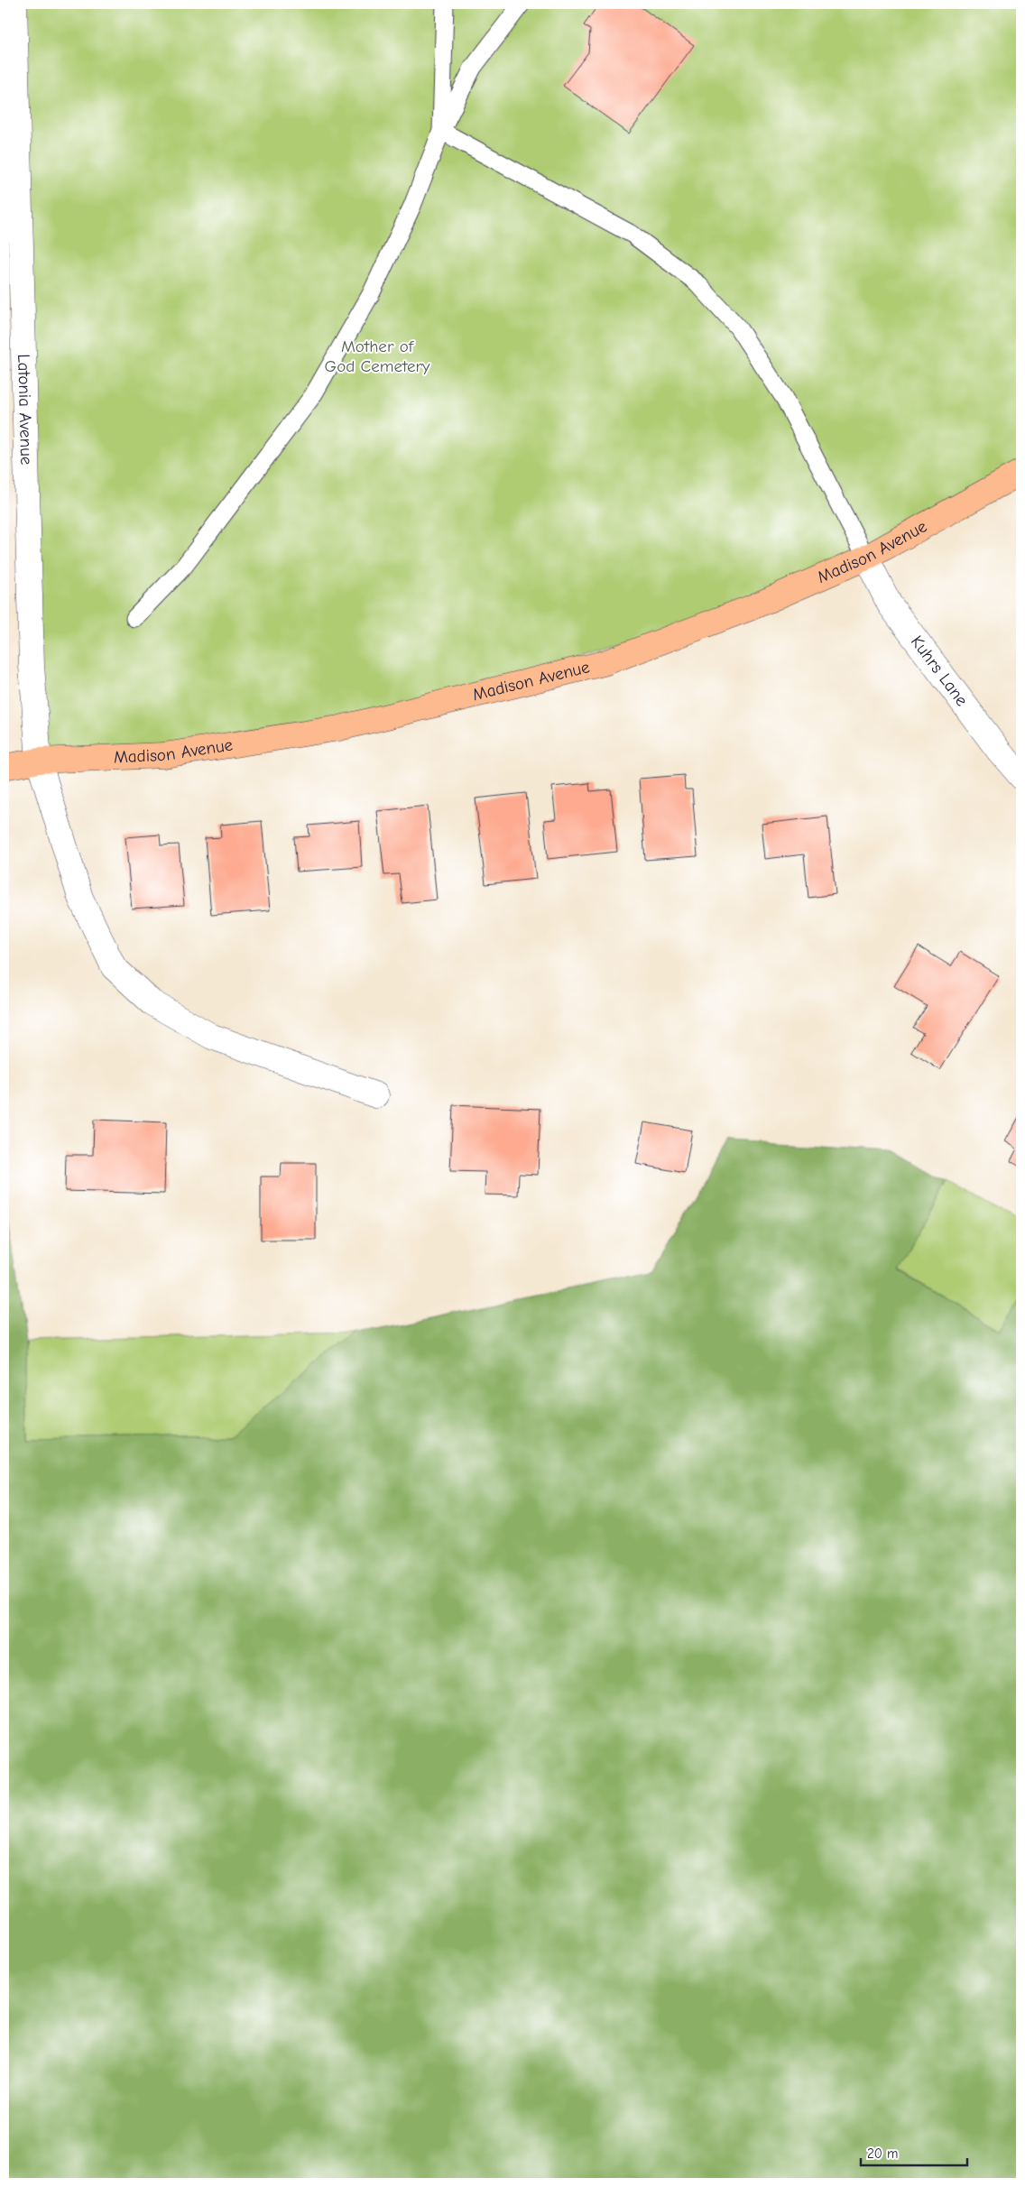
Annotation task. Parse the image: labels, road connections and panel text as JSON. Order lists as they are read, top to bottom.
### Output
{
  "streets": {
    "main road": ["Madison Avenue"],
    "street": ["Latonia Avenue", "Kuhrs Lane"]
  },
  "crossings": [
    ["Latonia Avenue", "Madison Avenue"],
    ["Madison Avenue", "Kuhrs Lane"]
  ],
  "parks": ["Mother of God Cemetery"],
  "scale_bar": "20 m"
}
